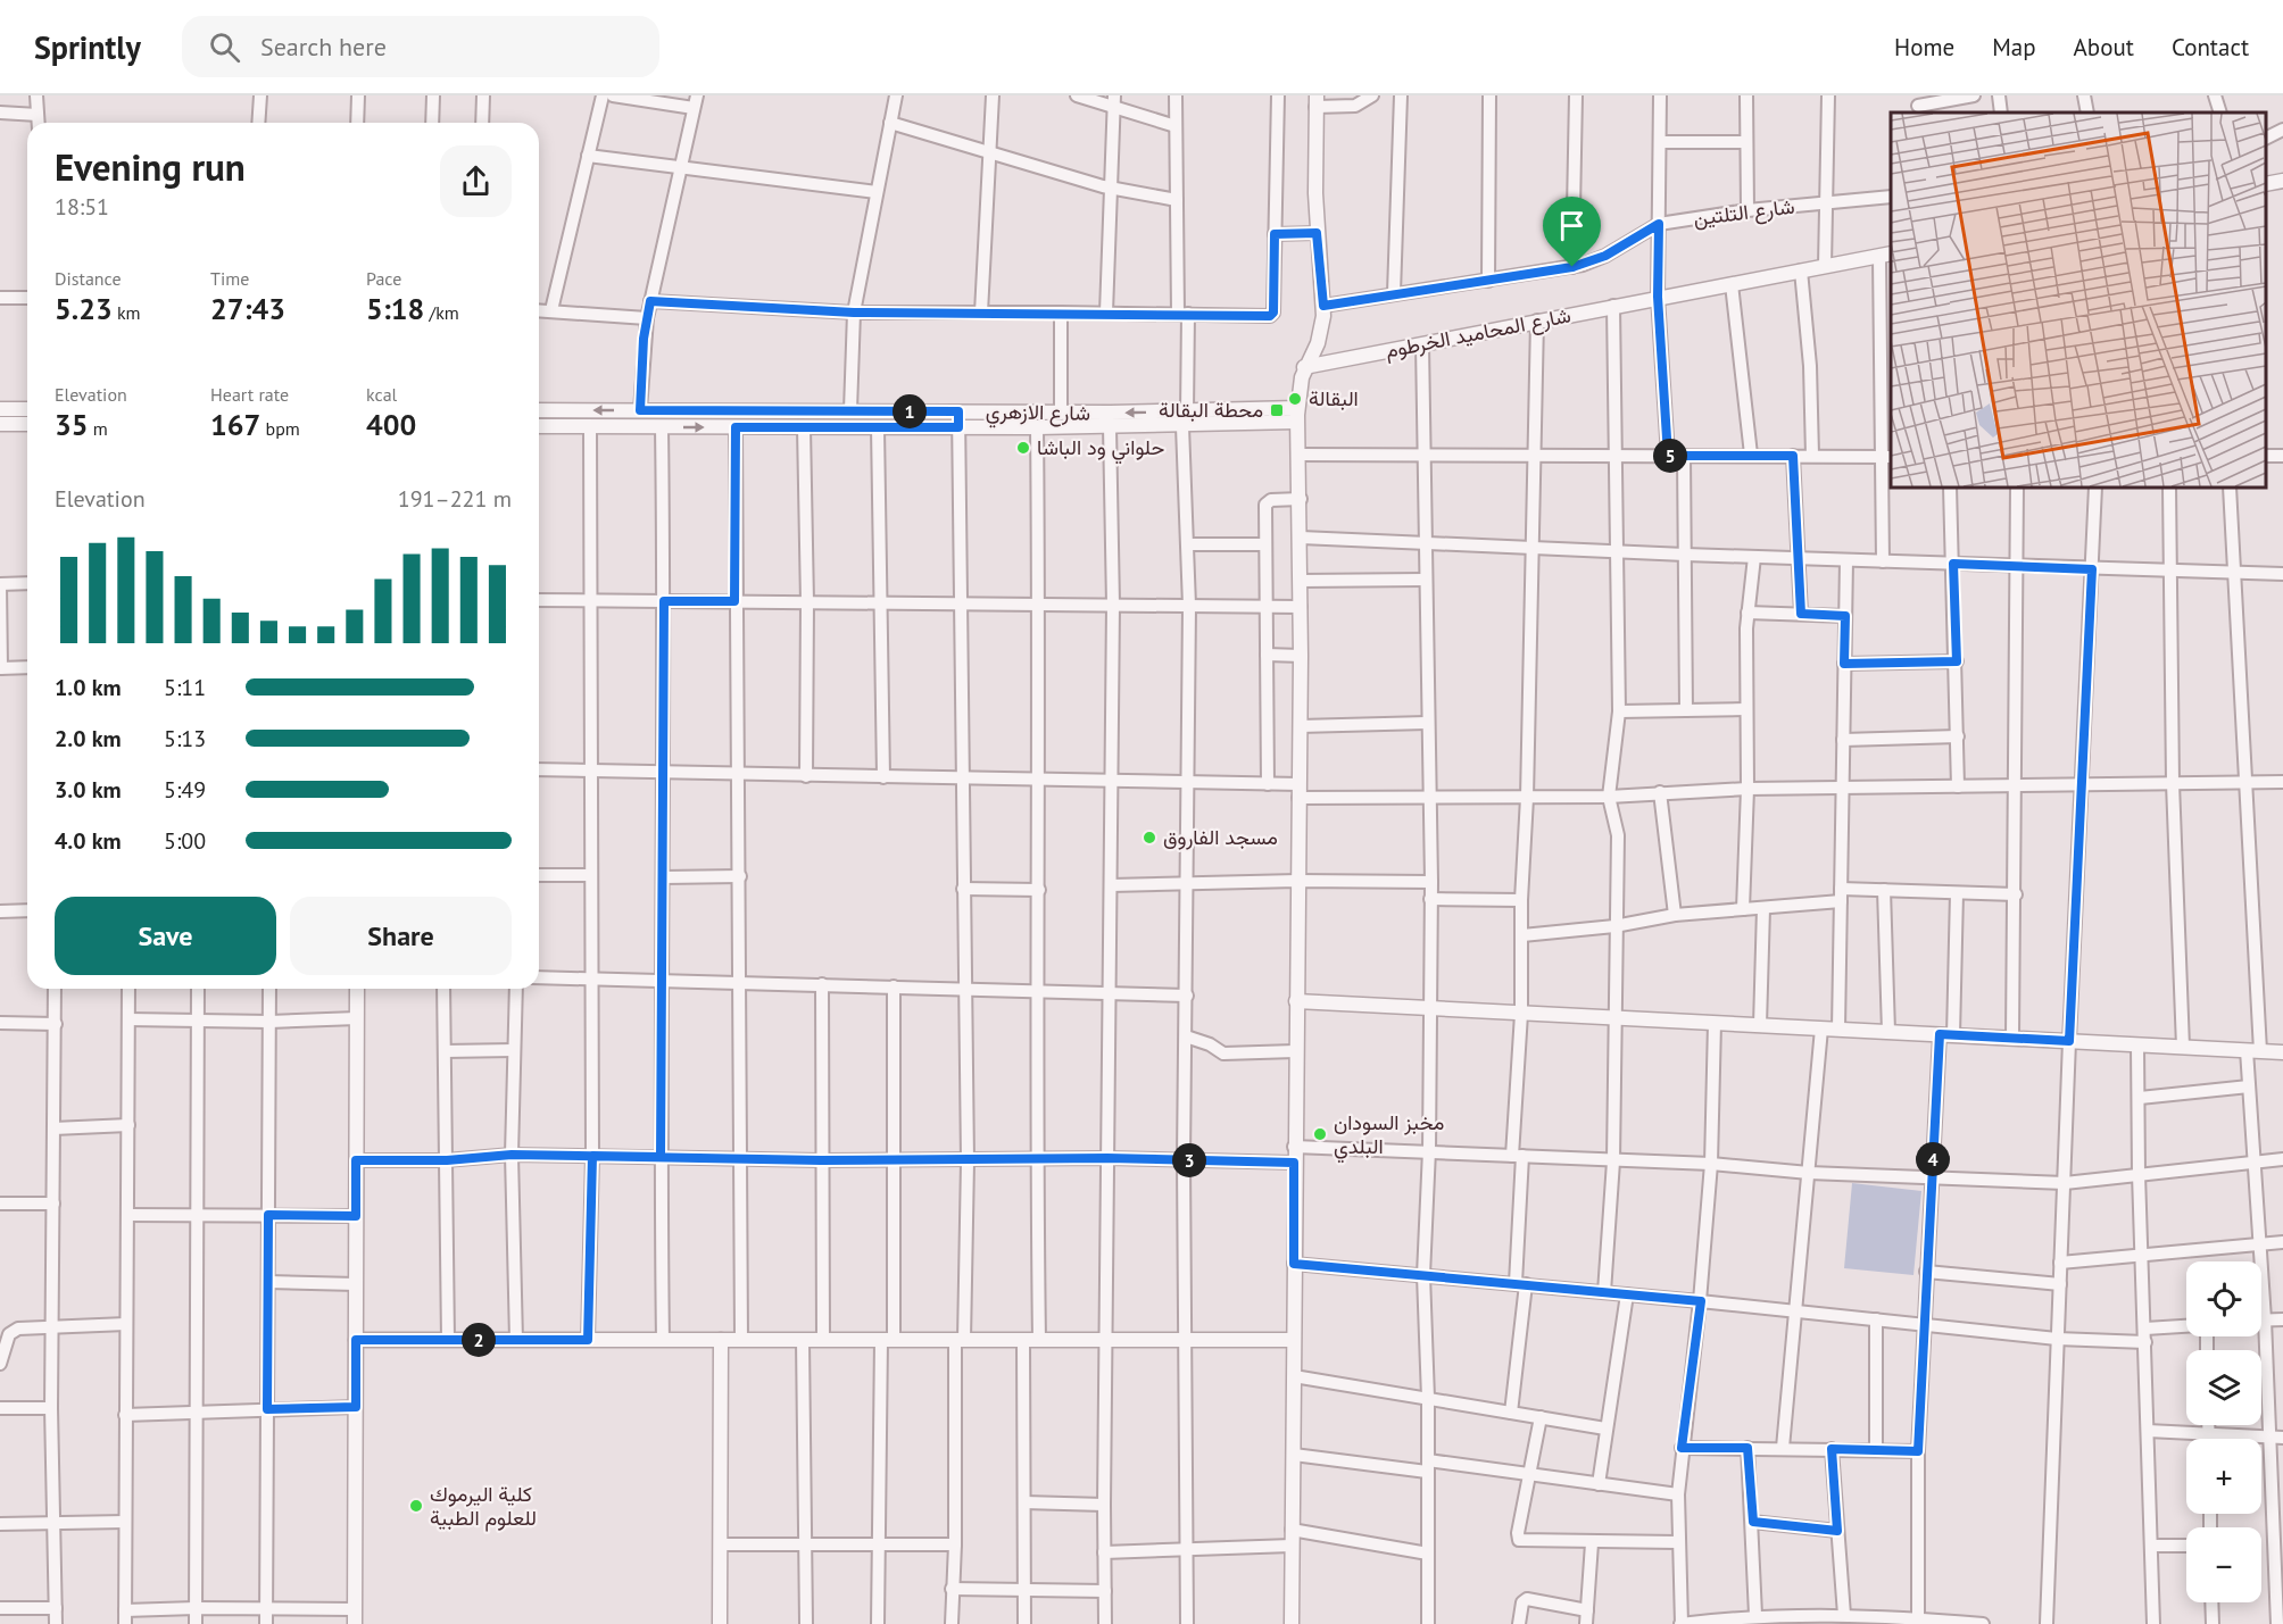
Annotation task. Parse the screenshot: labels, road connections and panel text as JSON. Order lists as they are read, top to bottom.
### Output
{
  "streets": {
    "street": ["شارع التلتين", "شارع المحاميد الخرطوم", "شارع الازهري"]
  },
  "places": {
    "other": [
      "البقالة",
      "حلواني ود الباشا",
      "مسجد الفاروق",
      "مخبز السودان البلدي",
      "كلية اليرموك للعلوم الطبية"
    ],
    "transit": ["محطة البقالة"]
  },
  "page": {
    "header": "Sprintly",
    "search": "Search here",
    "nav": [
      "Home",
      "Map",
      "About",
      "Contact"
    ],
    "heading": ["Evening run", "18:51"],
    "stats": [
      ["Distance", "5.23 km"],
      ["Time", "27:43"],
      ["Pace", "5:18 /km"],
      ["Elevation", "35 m"],
      ["Heart rate", "167 bpm"],
      ["kcal", "400"]
    ],
    "pins": [
      "1",
      "5",
      "4",
      "3",
      "2"
    ],
    "chart": ["Elevation", "191–221 m"],
    "list": [
      {
        "name": "1.0 km",
        "note": "5:11"
      },
      {
        "name": "2.0 km",
        "note": "5:13"
      },
      {
        "name": "3.0 km",
        "note": "5:49"
      },
      {
        "name": "4.0 km",
        "note": "5:00"
      }
    ],
    "buttons": ["Save", "Share"],
    "map_buttons": ["+", "−"]
  }
}
